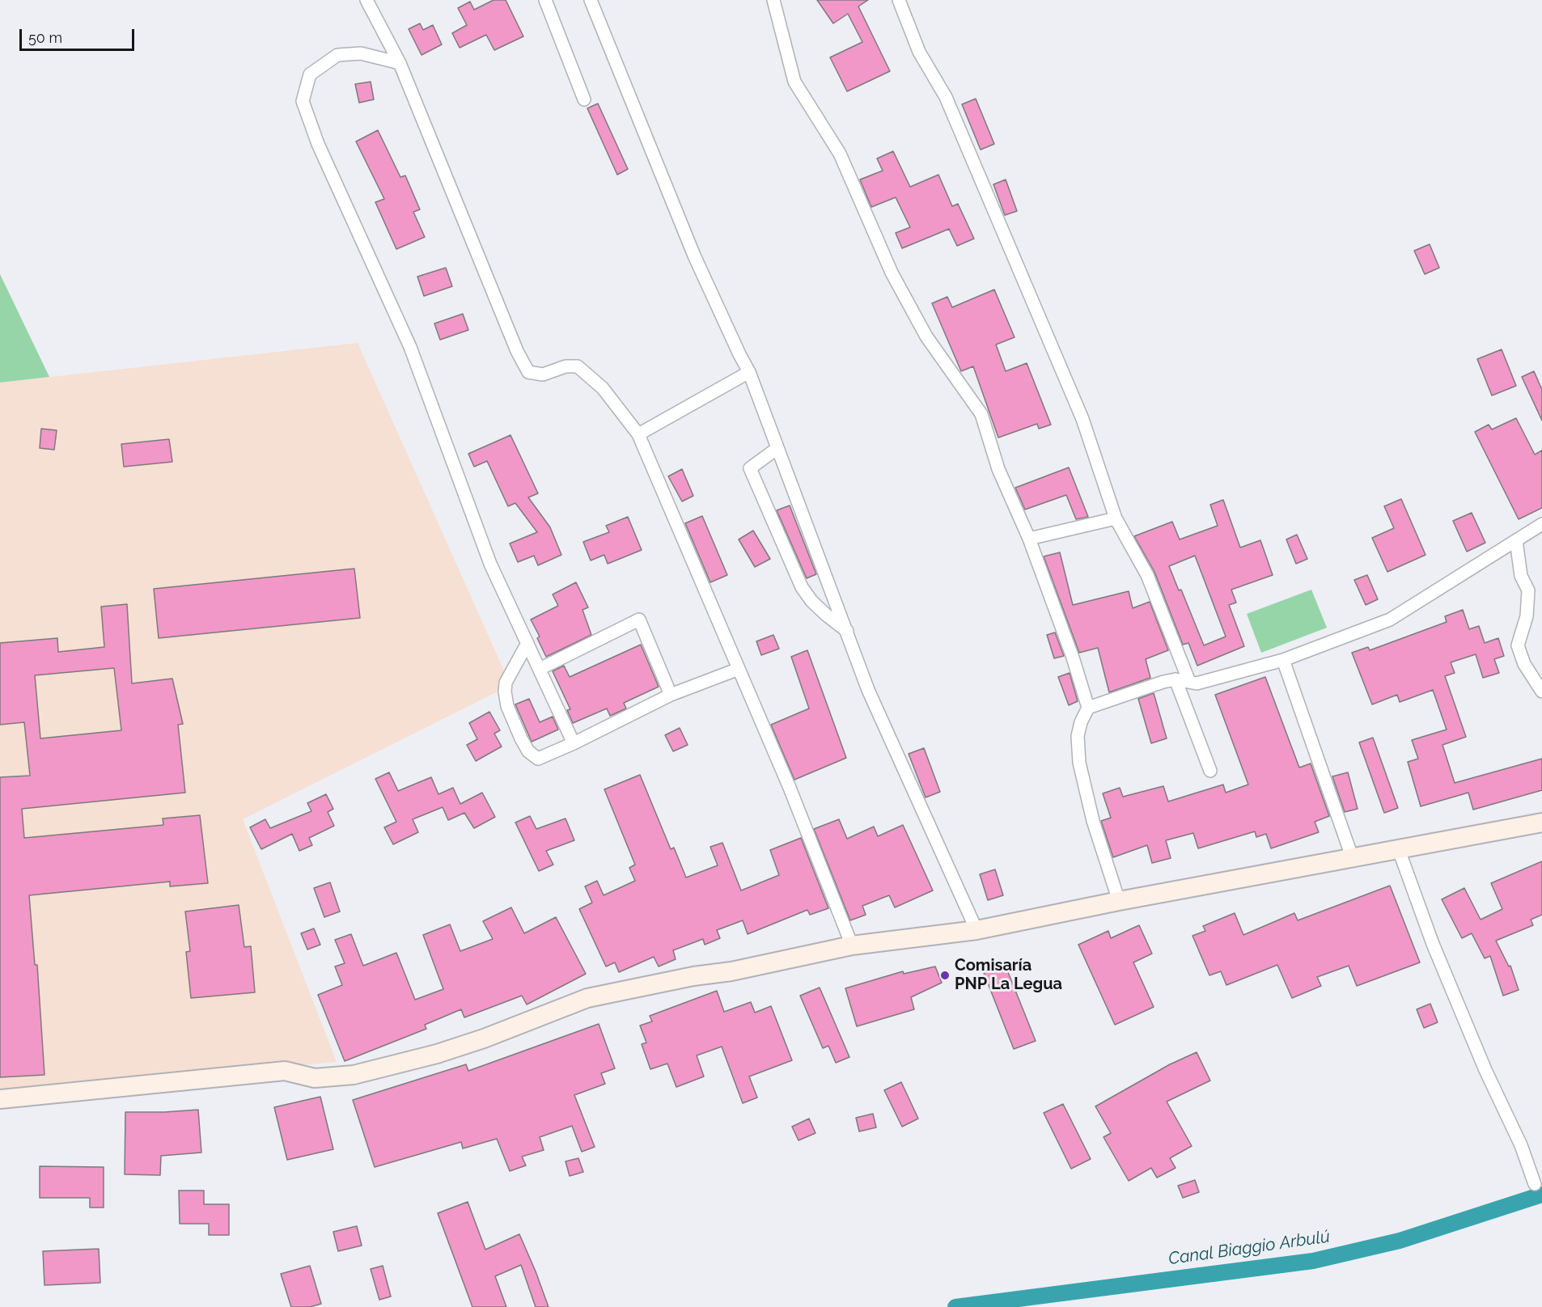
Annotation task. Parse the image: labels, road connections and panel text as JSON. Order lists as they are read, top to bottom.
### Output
{
  "water": ["Canal Biaggio Arbulú"],
  "places": ["Comisaría PNP La Legua"],
  "scale_bar": "50 m"
}
